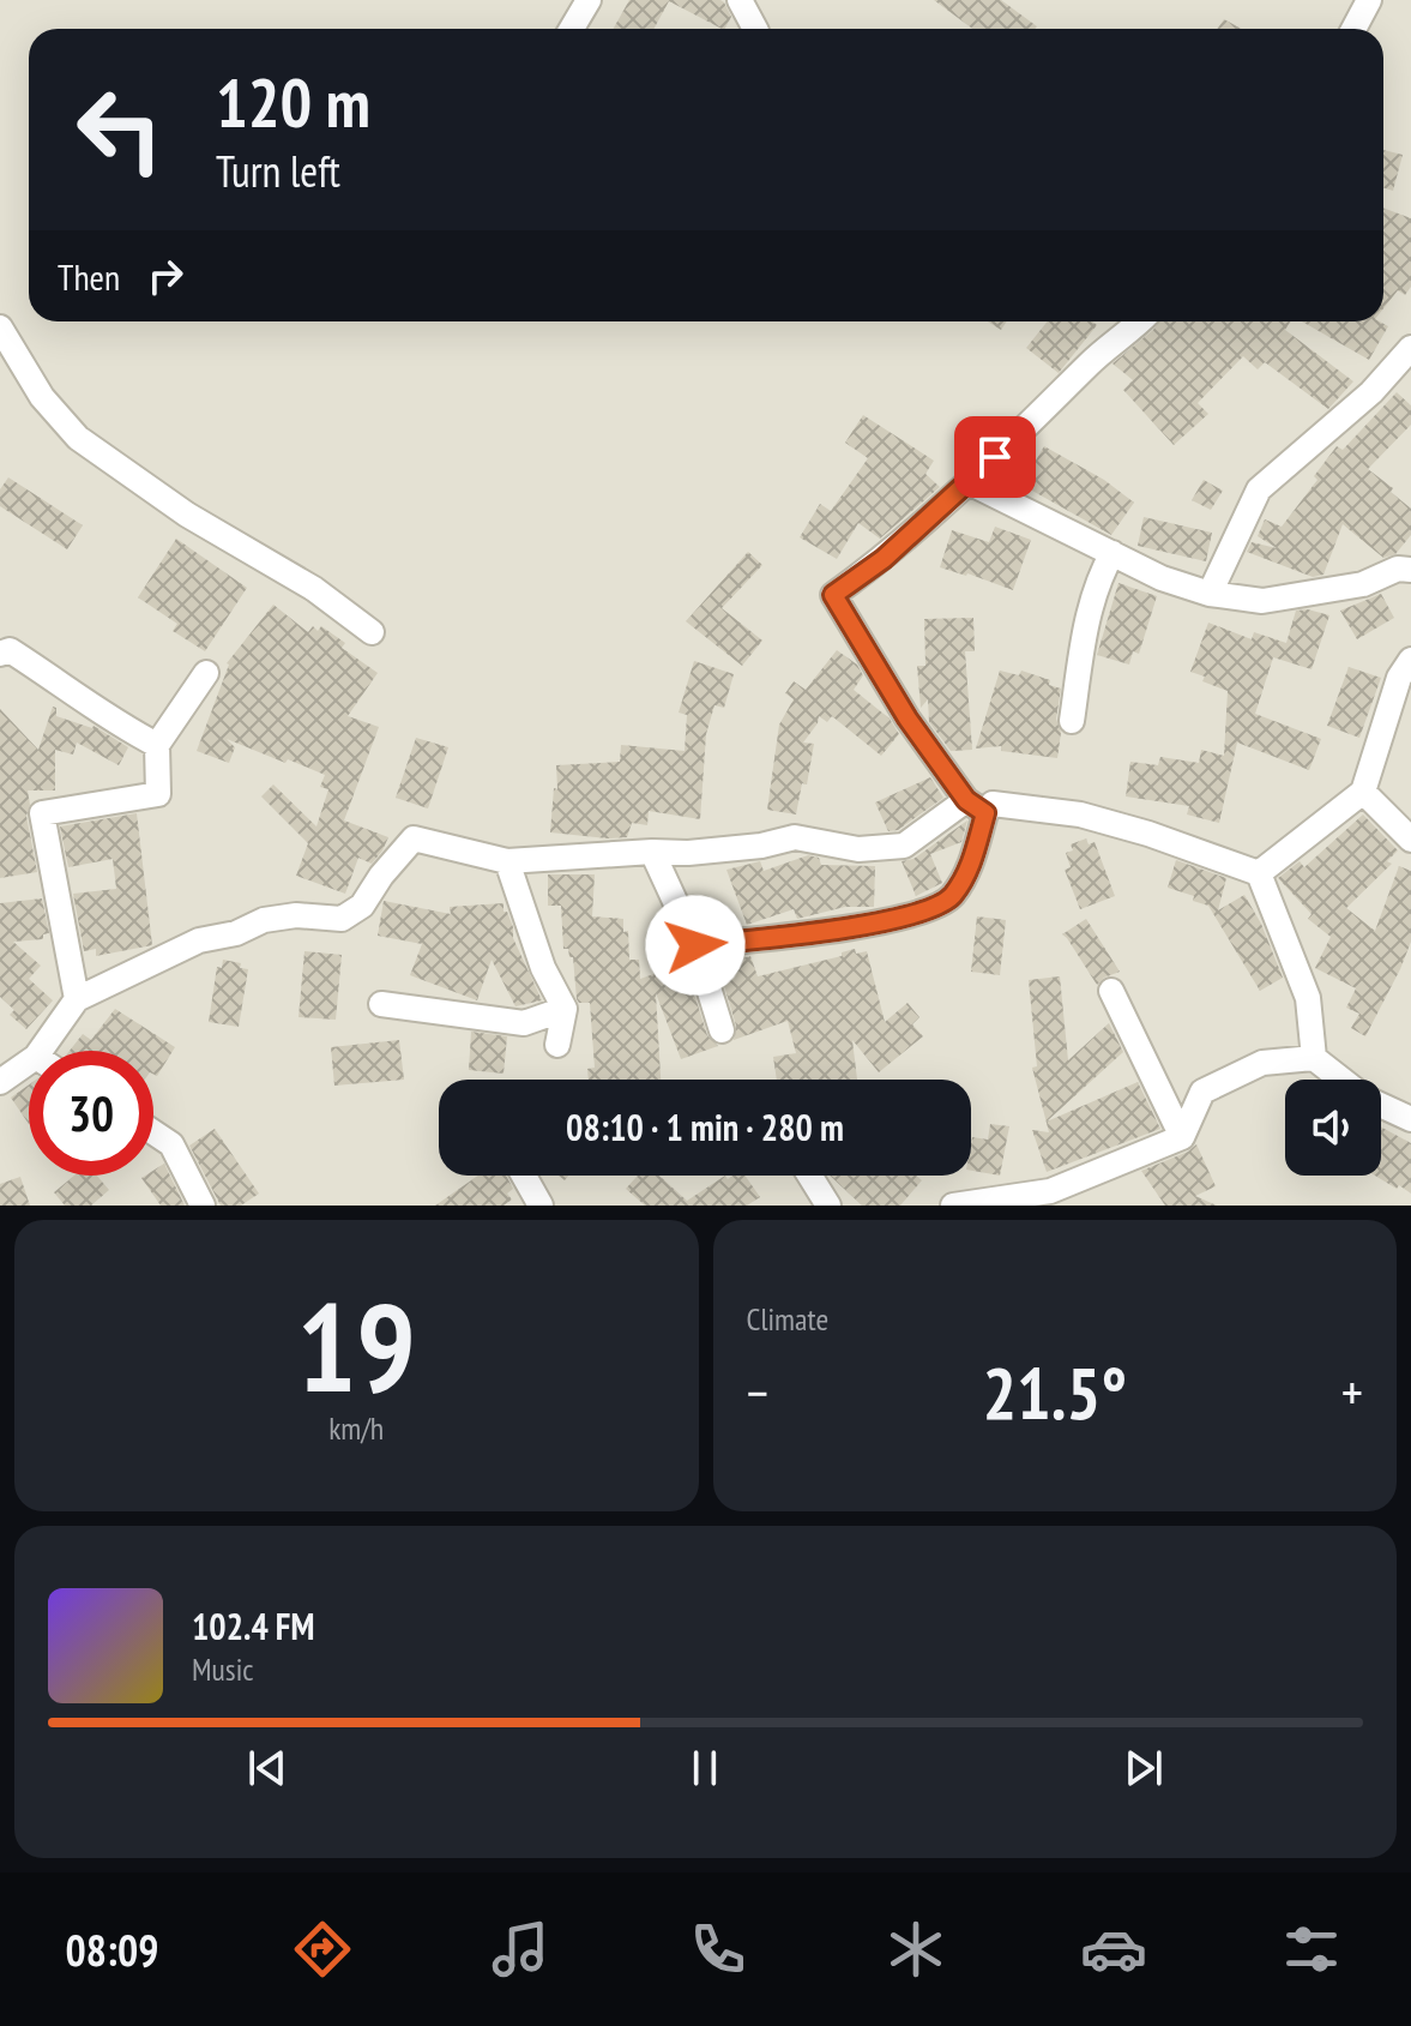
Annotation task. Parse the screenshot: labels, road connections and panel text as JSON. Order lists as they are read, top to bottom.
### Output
{
  "page": {
    "turn": ["120 m", "Turn left"],
    "then": "Then",
    "limit": "30",
    "trip": "08:10 · 1 min · 280 m",
    "tile": [
      ["19", "km/h"],
      "Climate"
    ],
    "heat": ["−", "21.5°", "+"],
    "song": ["102.4 FM", "Music"],
    "tabs": "08:09"
  }
}
